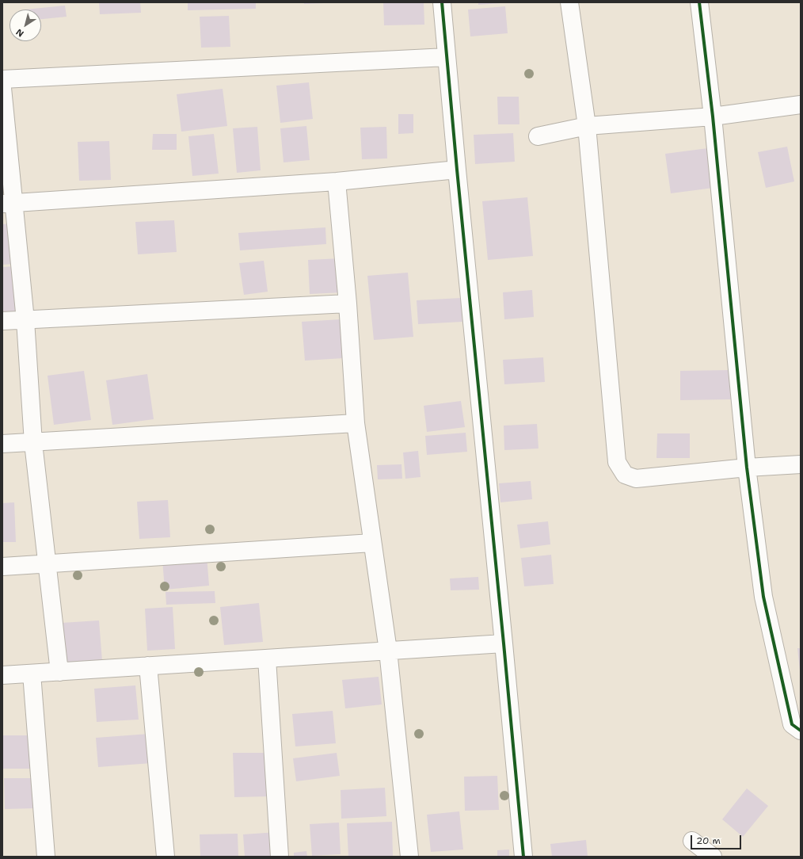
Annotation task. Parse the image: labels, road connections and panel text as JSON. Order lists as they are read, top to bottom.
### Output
{
  "scale_bar": "20 m",
  "north": "bottom left"
}
